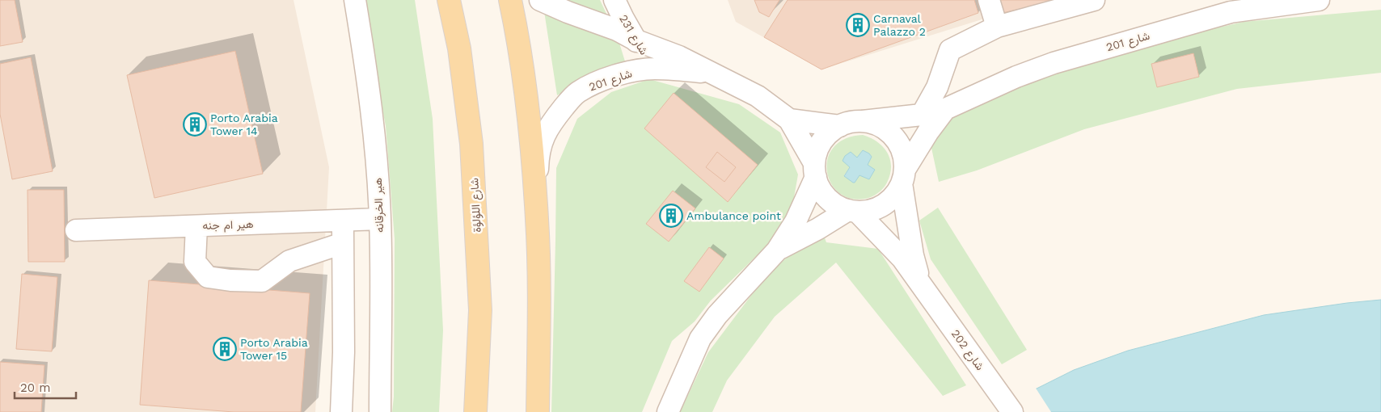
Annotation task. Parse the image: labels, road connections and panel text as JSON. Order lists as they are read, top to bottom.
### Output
{
  "streets": {
    "main road": ["شارع اللؤلؤة"],
    "street": [
      "شارع 231",
      "شارع 201",
      "هير الخرقانه",
      "هير ام جنه",
      "شارع 202"
    ]
  },
  "crossings": [
    ["شارع 231", "شارع 201"],
    ["شارع 201", "شارع 202"],
    ["هير الخرقانه", "هير ام جنه"]
  ],
  "places": {
    "building": [
      "Carnaval Palazzo 2",
      "Porto Arabia Tower 14",
      "Ambulance point",
      "Porto Arabia Tower 15"
    ]
  },
  "scale_bar": "20 m"
}
